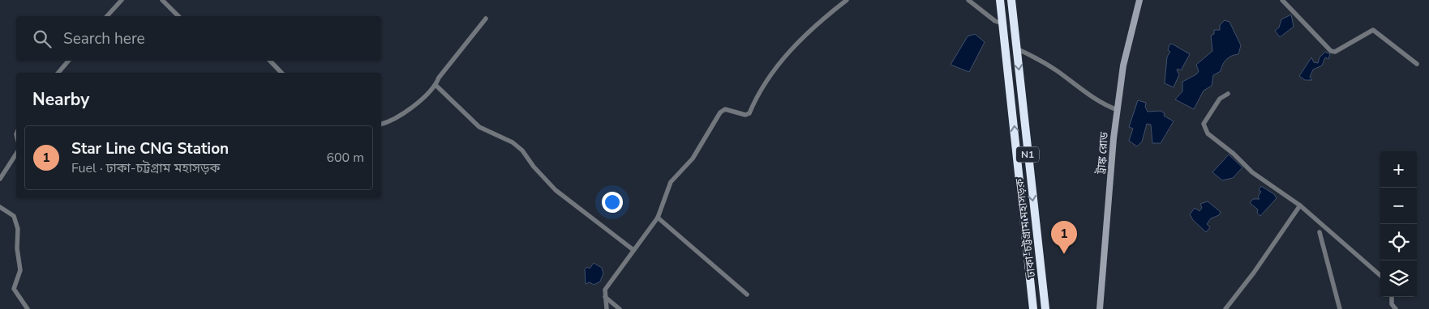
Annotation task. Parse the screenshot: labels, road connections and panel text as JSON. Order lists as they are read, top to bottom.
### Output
{
  "streets": {
    "highway": ["N1", "ঢাকা-চট্টগ্রাম মহাসড়ক"],
    "main road": ["ট্রাঙ্ক রোড"]
  },
  "page": {
    "search": "Search here",
    "heading": "Nearby",
    "list": [
      {
        "mark": "1",
        "name": "Star Line CNG Station",
        "note": "Fuel · ঢাকা-চট্টগ্রাম মহাসড়ক",
        "value": "600 m"
      }
    ],
    "map_buttons": ["+", "−"],
    "pins": "1"
  }
}
